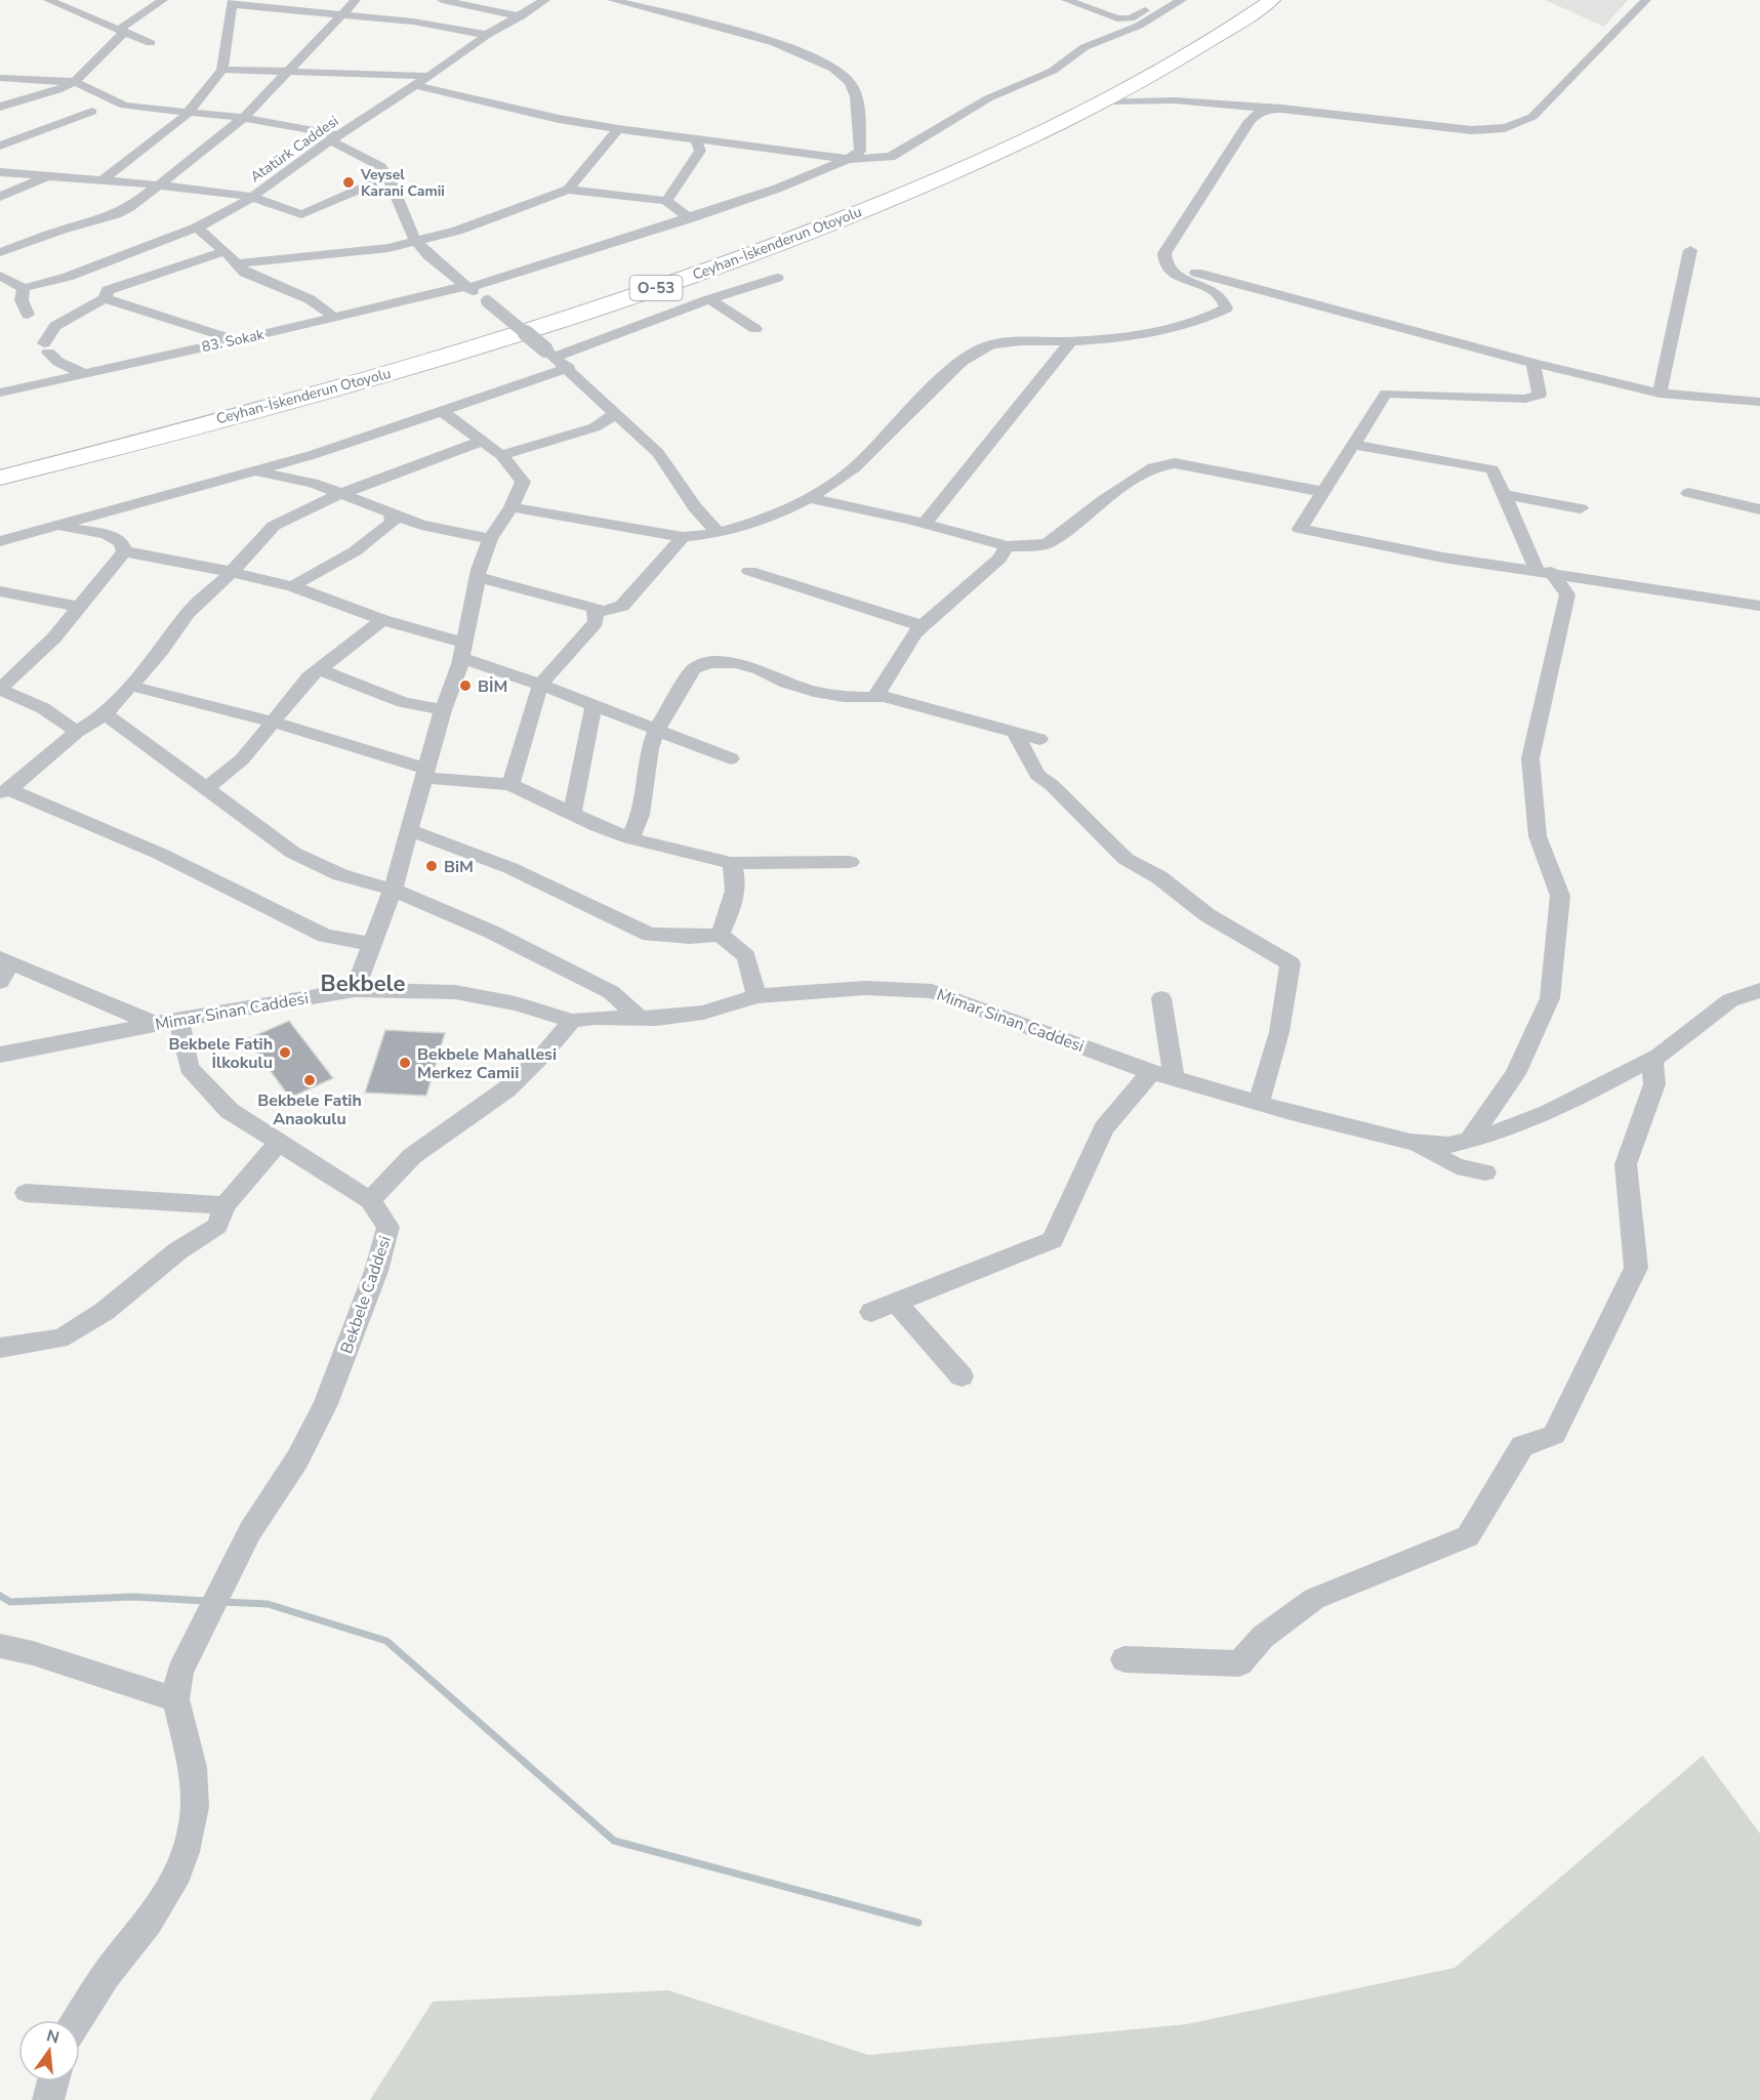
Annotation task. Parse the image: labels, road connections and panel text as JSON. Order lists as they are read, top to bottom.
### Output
{
  "streets": {
    "highway": ["Ceyhan-İskenderun Otoyolu", "O-53"],
    "street": [
      "Atatürk Caddesi",
      "83. Sokak",
      "Mimar Sinan Caddesi",
      "Bekbele Caddesi"
    ]
  },
  "districts": ["Bekbele"],
  "places": [
    "Veysel Karani Camii",
    "BİM",
    "BiM",
    "Bekbele Fatih İlkokulu",
    "Bekbele Mahallesi Merkez Camii",
    "Bekbele Fatih Anaokulu"
  ],
  "north": "top"
}
